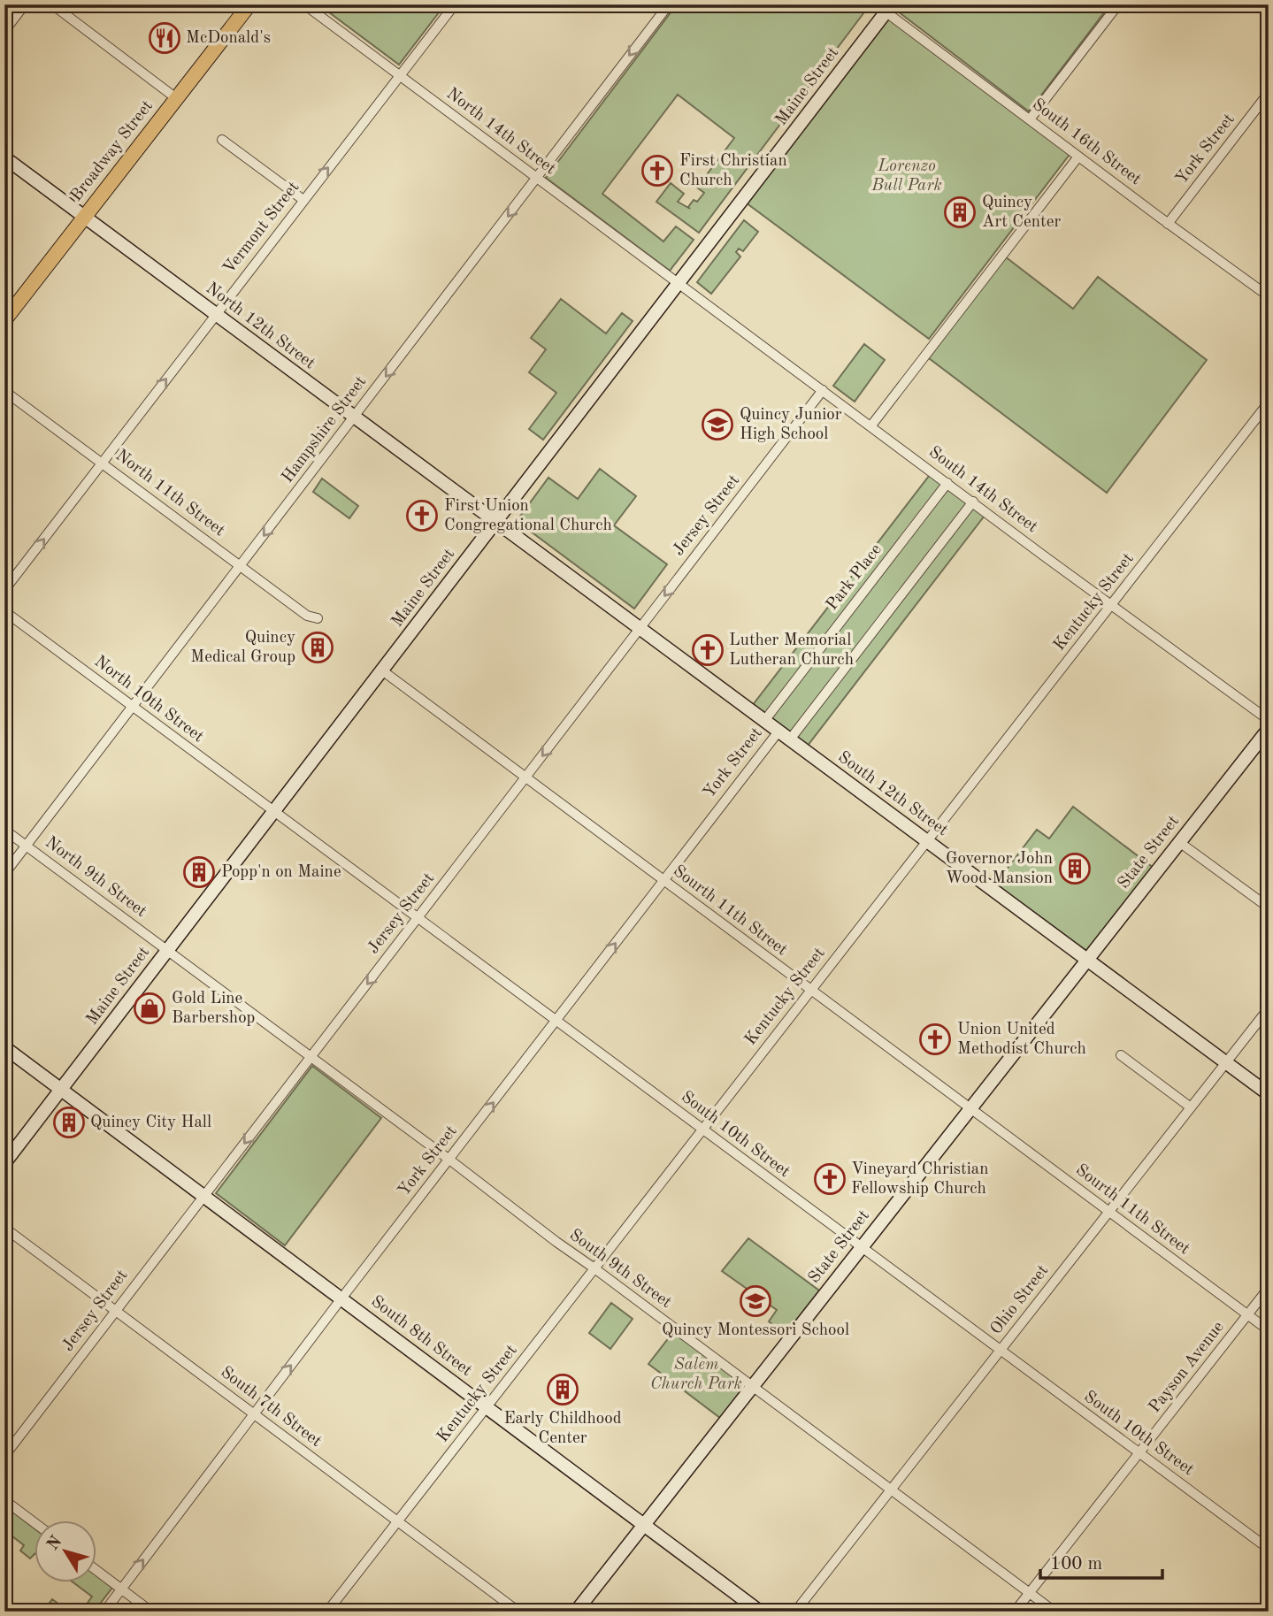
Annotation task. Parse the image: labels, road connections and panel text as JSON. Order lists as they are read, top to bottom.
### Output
{
  "streets": {
    "main road": ["Broadway Street"],
    "street": [
      "Maine Street",
      "North 14th Street",
      "South 16th Street",
      "York Street",
      "Vermont Street",
      "North 12th Street",
      "Hampshire Street",
      "South 14th Street",
      "North 11th Street",
      "Jersey Street",
      "Park Place",
      "Kentucky Street",
      "North 10th Street",
      "South 12th Street",
      "State Street",
      "North 9th Street",
      "Sourth 11th Street",
      "South 10th Street",
      "South 9th Street",
      "Ohio Street",
      "South 8th Street",
      "Payson Avenue",
      "South 7th Street"
    ]
  },
  "crossings": [
    ["Maine Street", "North 14th Street"],
    ["Maine Street", "South 16th Street"],
    ["Maine Street", "North 12th Street"],
    ["Maine Street", "South 14th Street"],
    ["Maine Street", "North 10th Street"],
    ["Maine Street", "South 12th Street"],
    ["Maine Street", "North 9th Street"],
    ["Maine Street", "Sourth 11th Street"],
    ["Maine Street", "South 10th Street"],
    ["Maine Street", "South 9th Street"],
    ["Maine Street", "South 8th Street"],
    ["North 14th Street", "Vermont Street"],
    ["North 14th Street", "Hampshire Street"],
    ["North 14th Street", "South 14th Street"],
    ["South 16th Street", "York Street"],
    ["York Street", "South 12th Street"],
    ["York Street", "Sourth 11th Street"],
    ["York Street", "South 10th Street"],
    ["York Street", "South 9th Street"],
    ["York Street", "South 8th Street"],
    ["York Street", "South 7th Street"],
    ["Broadway Street", "North 12th Street"],
    ["Vermont Street", "North 12th Street"],
    ["Vermont Street", "North 11th Street"],
    ["North 12th Street", "Hampshire Street"],
    ["North 12th Street", "South 12th Street"],
    ["Hampshire Street", "North 11th Street"],
    ["Hampshire Street", "North 10th Street"],
    ["Hampshire Street", "North 9th Street"],
    ["South 14th Street", "Jersey Street"],
    ["South 14th Street", "Park Place"],
    ["South 14th Street", "Kentucky Street"],
    ["Jersey Street", "South 12th Street"],
    ["Jersey Street", "Sourth 11th Street"],
    ["Jersey Street", "South 10th Street"],
    ["Jersey Street", "South 9th Street"],
    ["Jersey Street", "South 8th Street"],
    ["Jersey Street", "South 7th Street"],
    ["Park Place", "South 12th Street"],
    ["Kentucky Street", "South 12th Street"],
    ["Kentucky Street", "Sourth 11th Street"],
    ["Kentucky Street", "South 10th Street"],
    ["Kentucky Street", "South 9th Street"],
    ["Kentucky Street", "South 8th Street"],
    ["Kentucky Street", "South 7th Street"],
    ["North 10th Street", "South 10th Street"],
    ["South 12th Street", "State Street"],
    ["South 12th Street", "Ohio Street"],
    ["State Street", "Sourth 11th Street"],
    ["State Street", "South 10th Street"],
    ["State Street", "South 9th Street"],
    ["State Street", "South 8th Street"],
    ["North 9th Street", "South 9th Street"],
    ["Sourth 11th Street", "Ohio Street"],
    ["Sourth 11th Street", "Payson Avenue"],
    ["South 10th Street", "Ohio Street"],
    ["South 10th Street", "Payson Avenue"],
    ["South 9th Street", "Ohio Street"],
    ["South 9th Street", "Payson Avenue"]
  ],
  "one_way": [
    "York Street",
    "Vermont Street",
    "Hampshire Street",
    "Jersey Street"
  ],
  "parks": ["Lorenzo Bull Park", "Salem Church Park"],
  "places": {
    "restaurant": ["McDonald's"],
    "church": [
      "First Christian Church",
      "First Union Congregational Church",
      "Luther Memorial Lutheran Church",
      "Union United Methodist Church",
      "Vineyard Christian Fellowship Church"
    ],
    "building": [
      "Quincy Art Center",
      "Quincy Medical Group",
      "Governor John Wood Mansion",
      "Popp'n on Maine",
      "Quincy City Hall",
      "Early Childhood Center"
    ],
    "school or university": ["Quincy Junior High School", "Quincy Montessori School"],
    "shop": ["Gold Line Barbershop"]
  },
  "scale_bar": "100 m",
  "north": "top left"
}
